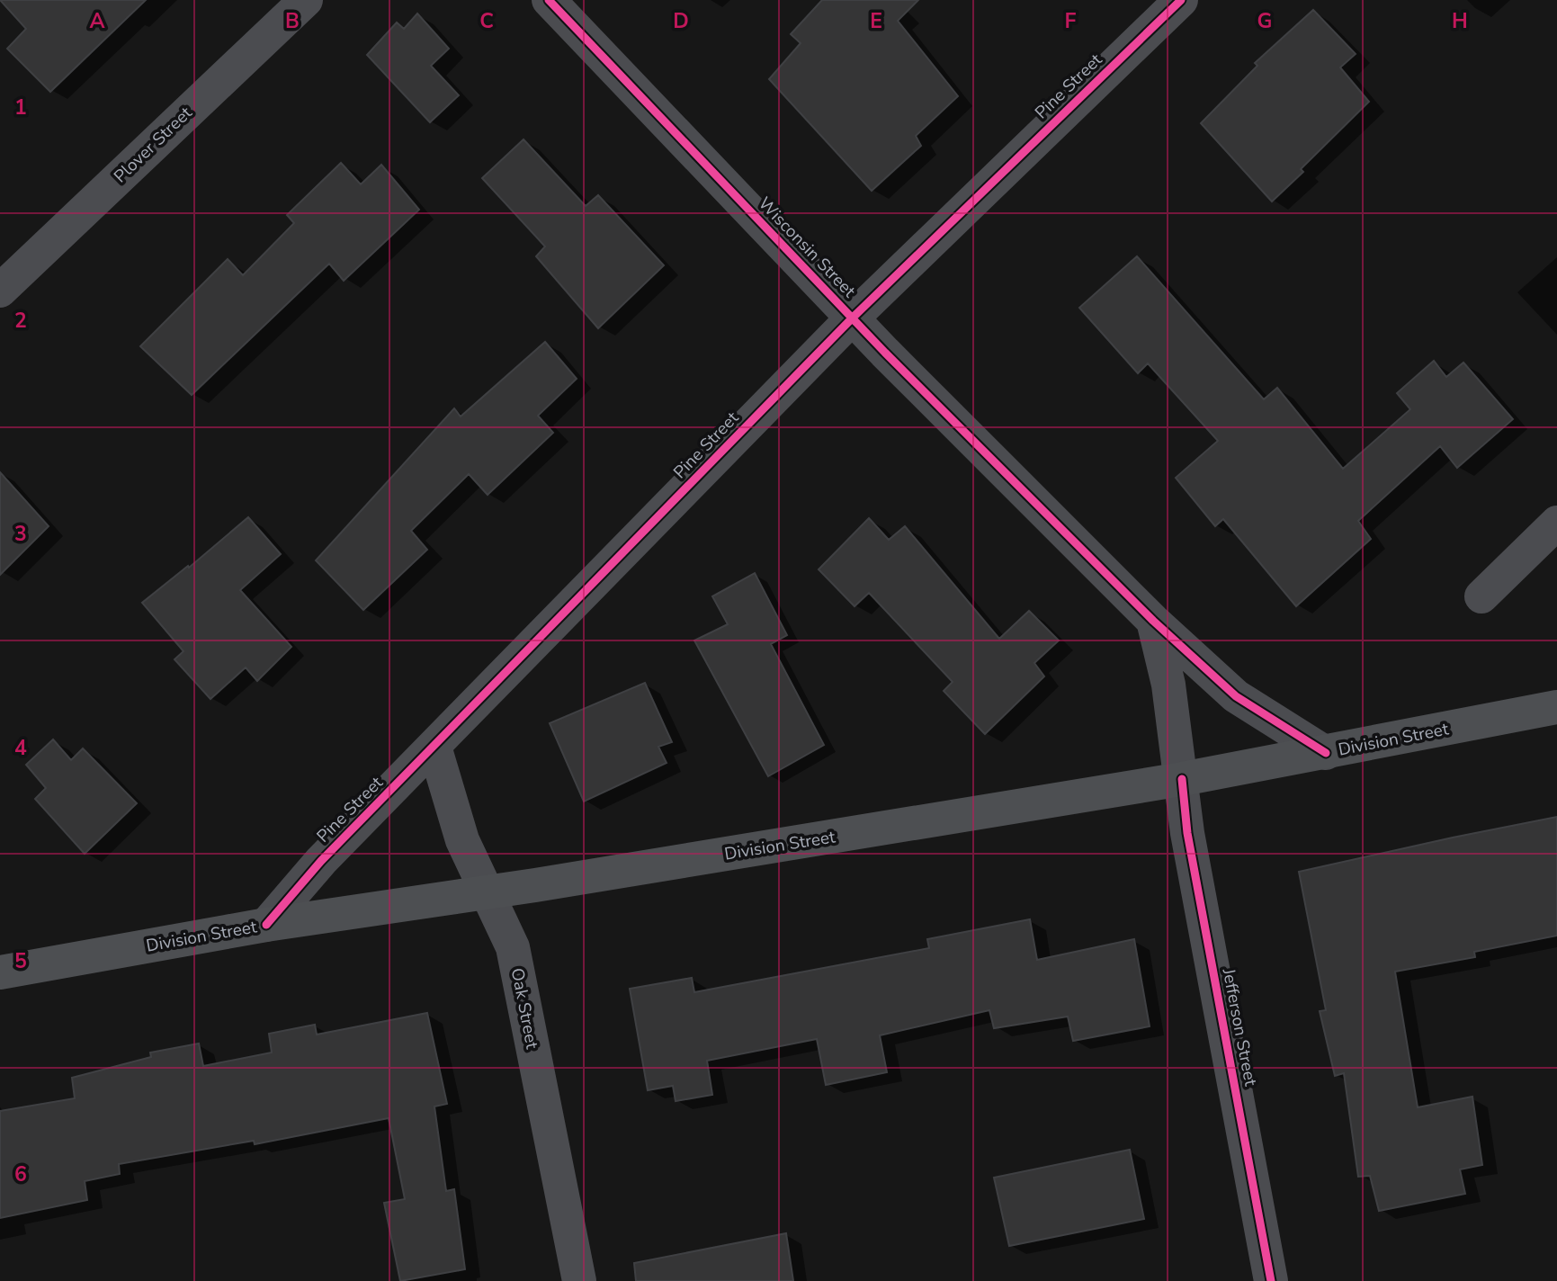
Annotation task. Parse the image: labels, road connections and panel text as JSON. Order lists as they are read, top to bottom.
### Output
{
  "streets": {
    "main road": ["Division Street"],
    "street": [
      "Pine Street",
      "Plover Street",
      "Wisconsin Street",
      "Oak Street",
      "Jefferson Street"
    ]
  },
  "crossings": [
    ["Pine Street", "Wisconsin Street"],
    ["Pine Street", "Division Street"],
    ["Pine Street", "Oak Street"],
    ["Wisconsin Street", "Division Street"],
    ["Wisconsin Street", "Jefferson Street"],
    ["Division Street", "Oak Street"],
    ["Division Street", "Jefferson Street"]
  ],
  "grid": {
    "columns": [
      "A",
      "B",
      "C",
      "D",
      "E",
      "F",
      "G",
      "H"
    ],
    "rows": [
      "1",
      "2",
      "3",
      "4",
      "5",
      "6"
    ]
  }
}
